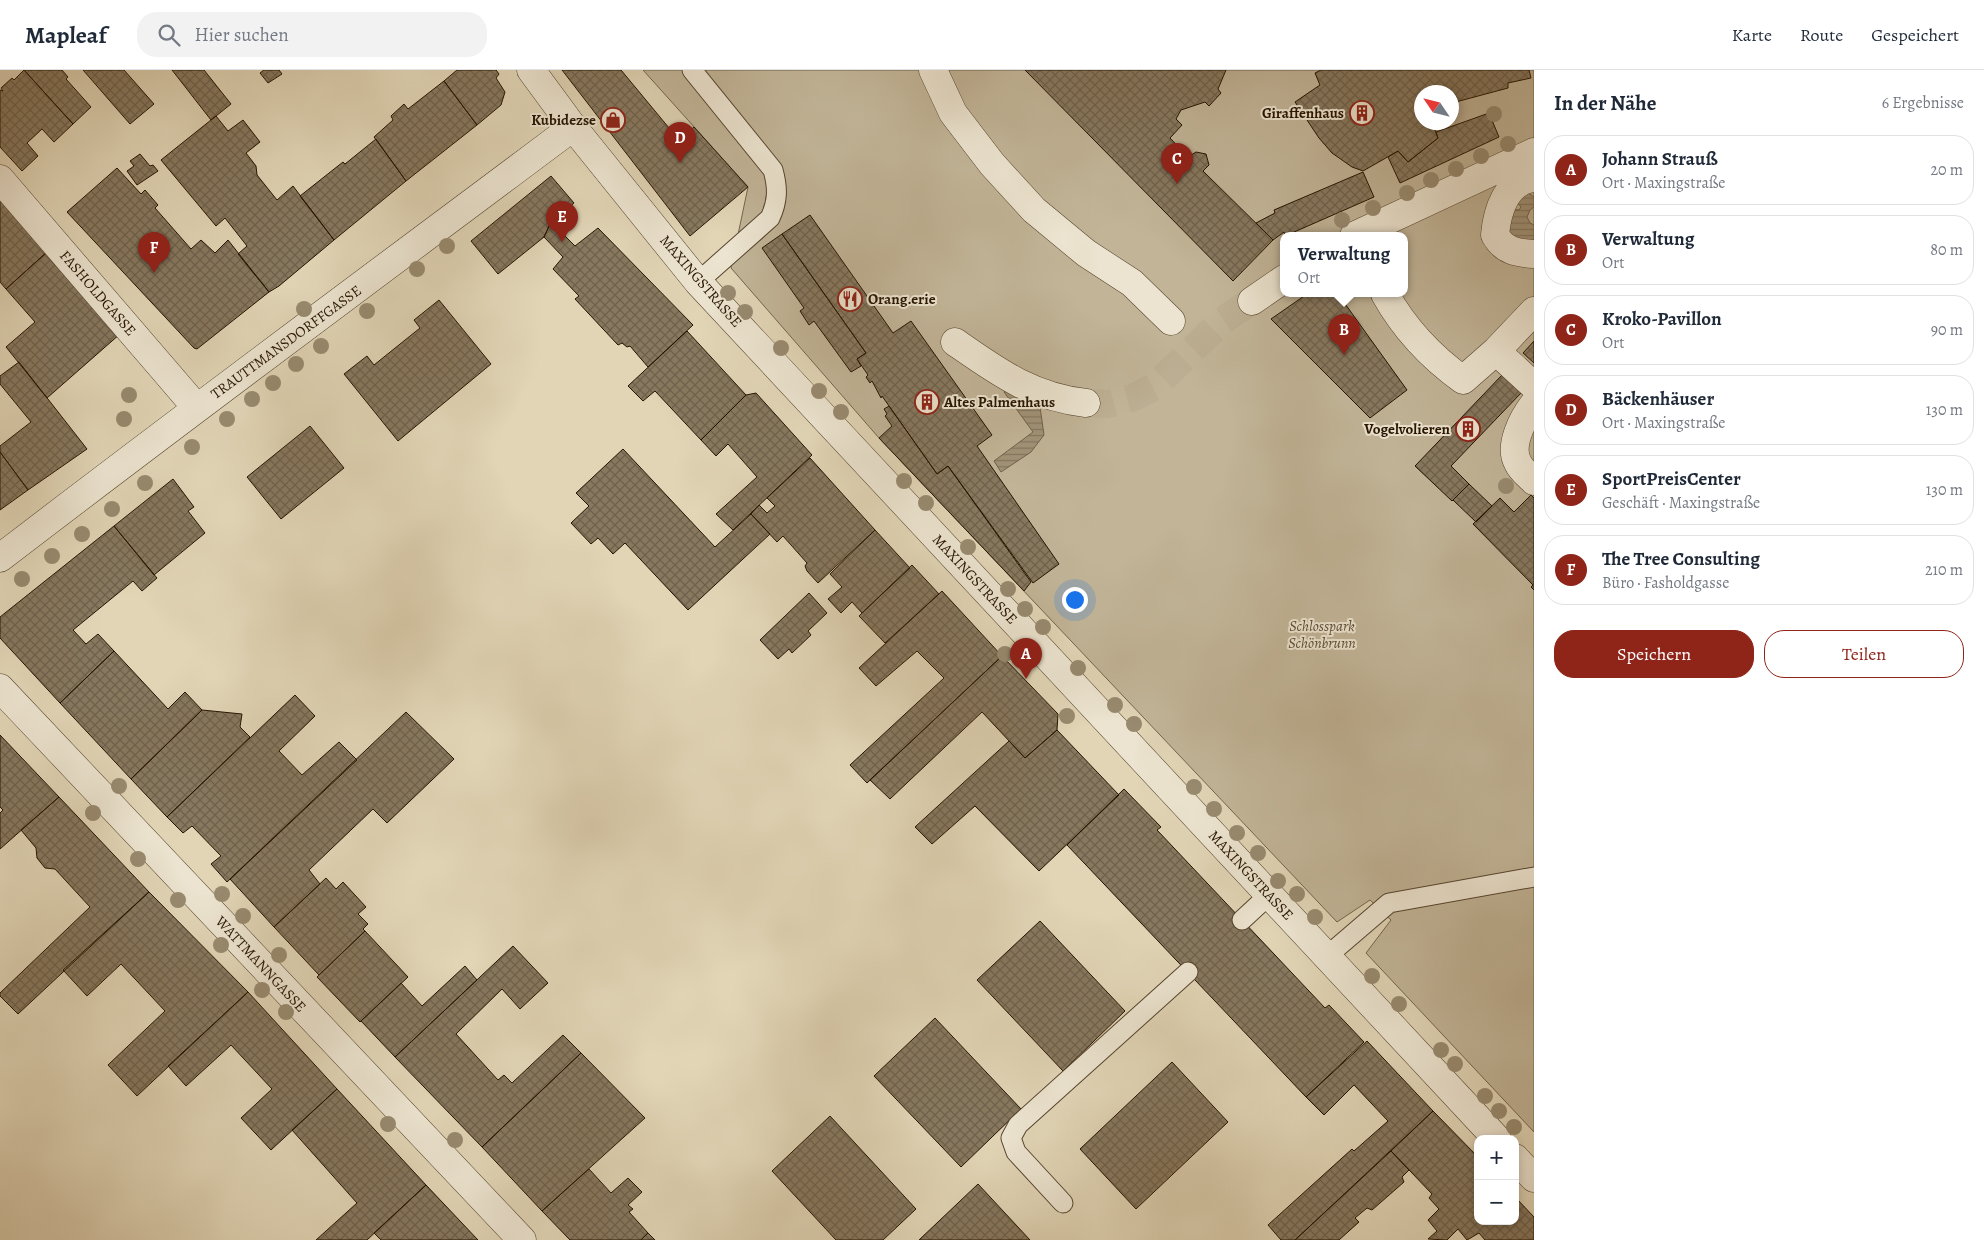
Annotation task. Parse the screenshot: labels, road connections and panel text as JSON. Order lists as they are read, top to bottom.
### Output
{
  "streets": {
    "street": [
      "MAXINGSTRASSE",
      "FASHOLDGASSE",
      "TRAUTTMANSDORFFGASSE",
      "WATTMANNGASSE"
    ]
  },
  "crossings": [
    ["MAXINGSTRASSE", "TRAUTTMANSDORFFGASSE"],
    ["FASHOLDGASSE", "TRAUTTMANSDORFFGASSE"]
  ],
  "parks": ["Schlosspark Schönbrunn"],
  "places": {
    "building": ["Giraffenhaus", "Altes Palmenhaus", "Vogelvolieren"],
    "shop": ["Kubidezse"],
    "restaurant": ["Orang.erie"]
  },
  "north": "top left",
  "page": {
    "header": "Mapleaf",
    "search": "Hier suchen",
    "nav": ["Karte", "Route", "Gespeichert"],
    "heading": ["In der Nähe", "6 Ergebnisse"],
    "pins": [
      "D",
      "C",
      "E",
      "F",
      "B",
      "A"
    ],
    "list": [
      {
        "mark": "A",
        "name": "Johann Strauß",
        "note": "Ort · Maxingstraße",
        "value": "20 m"
      },
      {
        "mark": "B",
        "name": "Verwaltung",
        "note": "Ort",
        "value": "80 m"
      },
      {
        "mark": "C",
        "name": "Kroko-Pavillon",
        "note": "Ort",
        "value": "90 m"
      },
      {
        "mark": "D",
        "name": "Bäckenhäuser",
        "note": "Ort · Maxingstraße",
        "value": "130 m"
      },
      {
        "mark": "E",
        "name": "SportPreisCenter",
        "note": "Geschäft · Maxingstraße",
        "value": "130 m"
      },
      {
        "mark": "F",
        "name": "The Tree Consulting",
        "note": "Büro · Fasholdgasse",
        "value": "210 m"
      }
    ],
    "popup": ["Verwaltung", "Ort"],
    "buttons": ["Speichern", "Teilen"],
    "map_buttons": ["+", "−"]
  }
}
